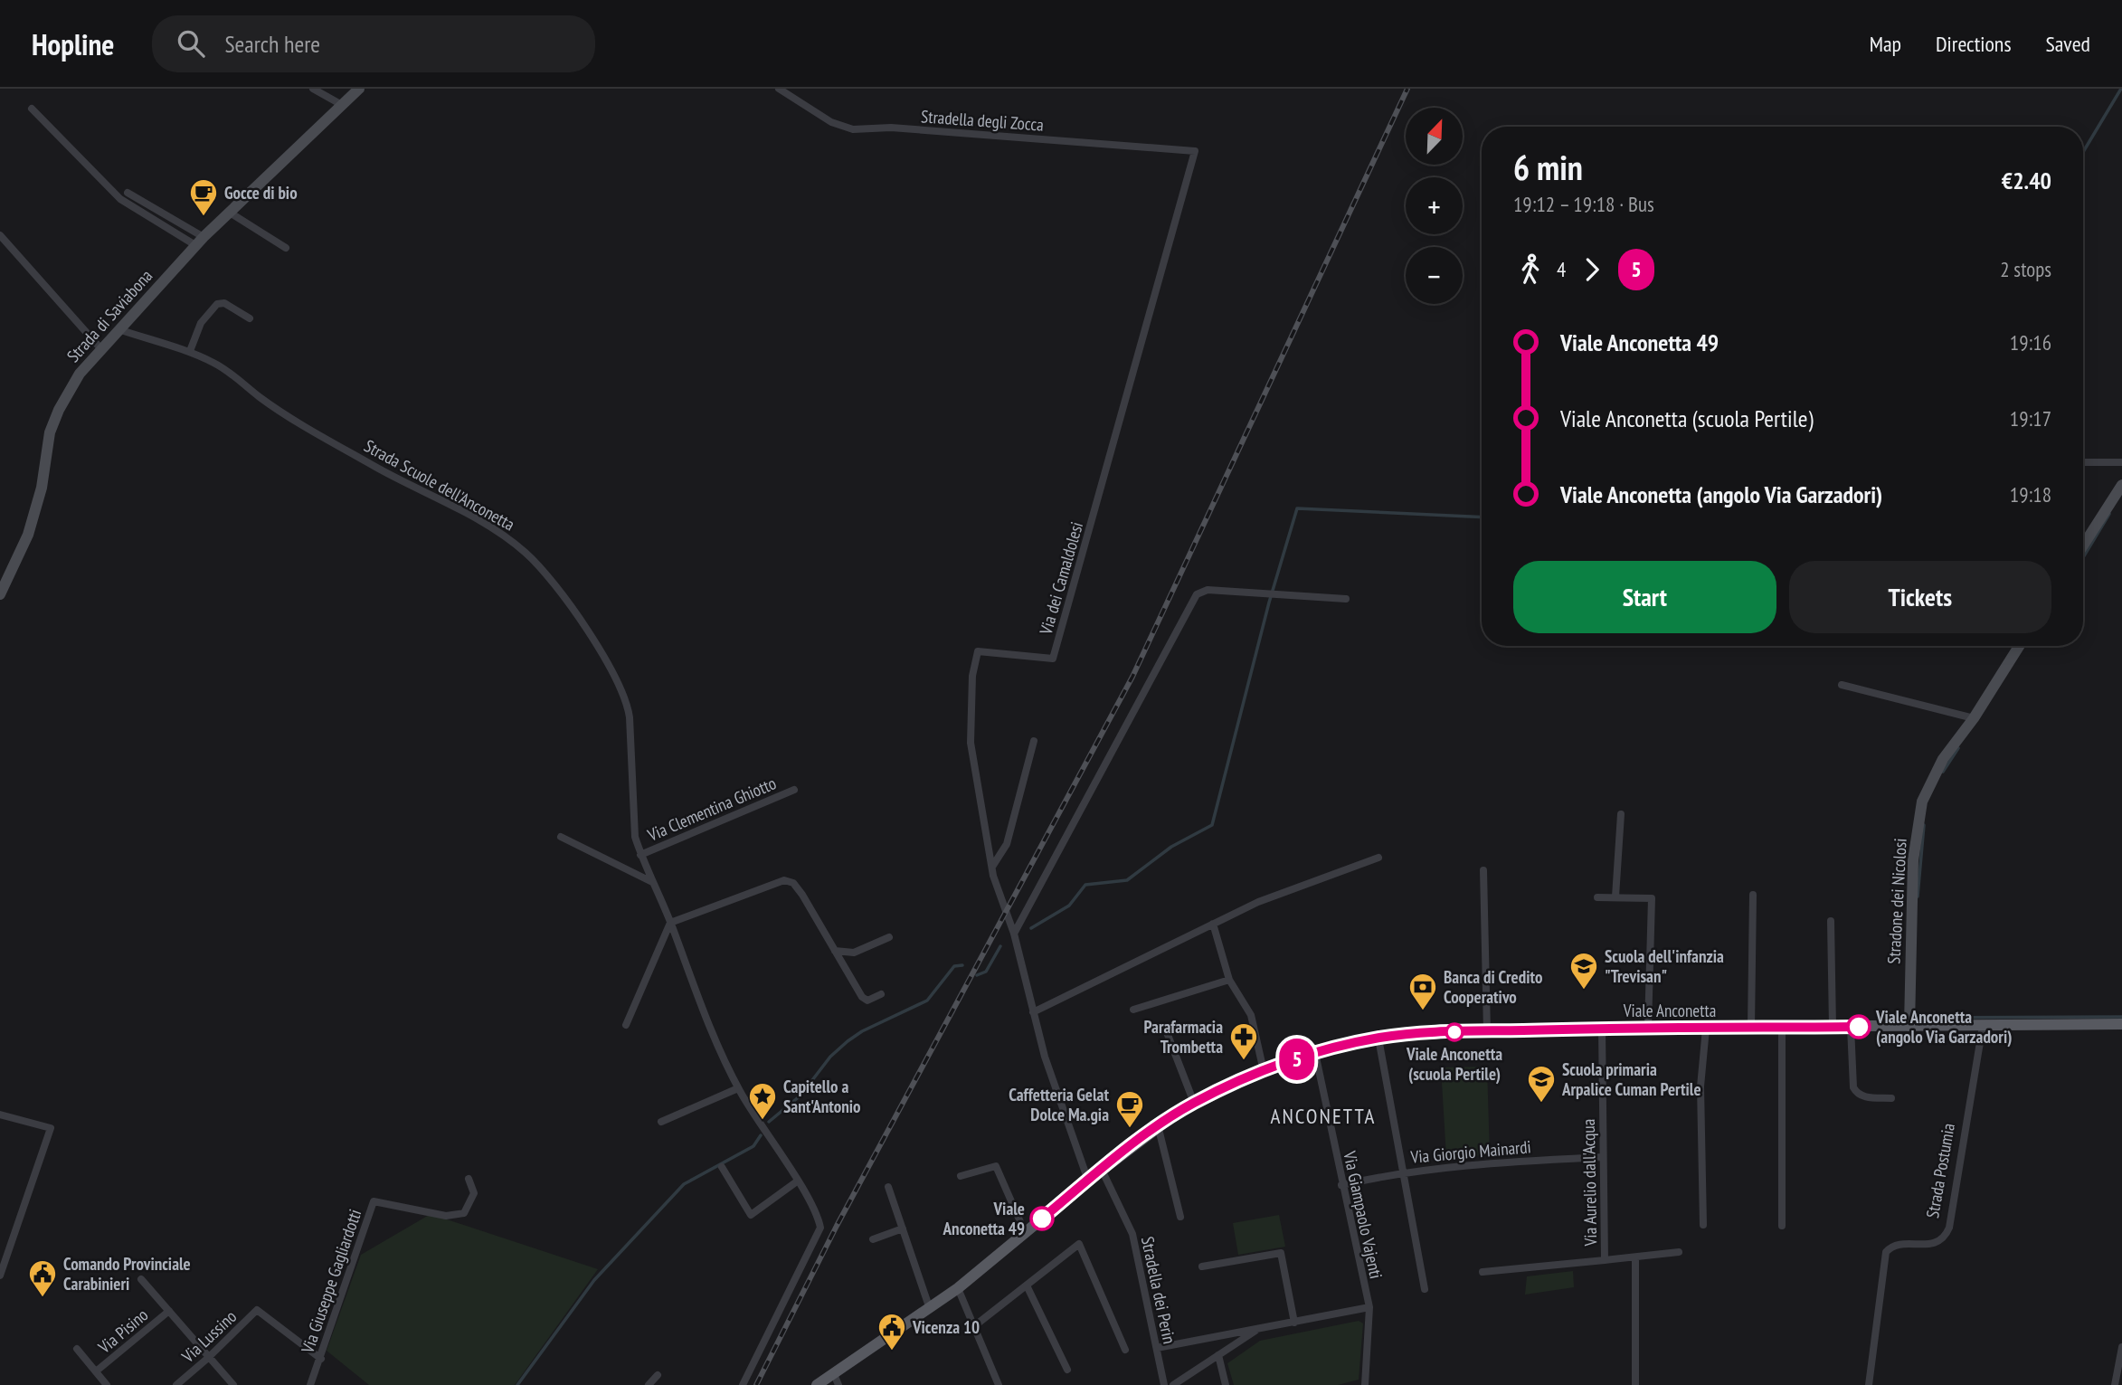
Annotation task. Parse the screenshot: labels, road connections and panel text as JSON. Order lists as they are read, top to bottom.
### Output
{
  "streets": {
    "main road": ["Viale Anconetta"],
    "street": [
      "Stradella degli Zocca",
      "Strada di Saviabona",
      "Strada Scuole dell'Anconetta",
      "Via dei Camaldolesi",
      "Via Clementina Ghiotto",
      "Stradone dei Nicolosi",
      "Via Giorgio Mainardi",
      "Strada Postumia",
      "Via Aurelio dall'Acqua",
      "Via Giampaolo Vajenti",
      "Via Giuseppe Gagliardotti",
      "Stradella dei Perin",
      "Via Pisino",
      "Via Lussino"
    ]
  },
  "crossings": [
    ["Stradella degli Zocca", "Via dei Camaldolesi"],
    ["Strada di Saviabona", "Strada Scuole dell'Anconetta"],
    ["Strada Scuole dell'Anconetta", "Via Clementina Ghiotto"],
    ["Via dei Camaldolesi", "Viale Anconetta"],
    ["Stradone dei Nicolosi", "Viale Anconetta"],
    ["Viale Anconetta", "Via Aurelio dall'Acqua"],
    ["Viale Anconetta", "Via Giampaolo Vajenti"],
    ["Viale Anconetta", "Stradella dei Perin"],
    ["Via Giorgio Mainardi", "Via Aurelio dall'Acqua"],
    ["Via Giorgio Mainardi", "Via Giampaolo Vajenti"],
    ["Via Giuseppe Gagliardotti", "Via Lussino"]
  ],
  "districts": ["ANCONETTA"],
  "places": {
    "cafe": ["Gocce di bio", "Caffetteria Gelat Dolce Ma.gia"],
    "school or university": ["Scuola dell'infanzia \"Trevisan\"", "Scuola primaria Arpalice Cuman Pertile"],
    "bank": ["Banca di Credito Cooperativo"],
    "other": ["Viale Anconetta (angolo Via Garzadori)", "Viale Anconetta (scuola Pertile)", "Viale Anconetta 49"],
    "pharmacy": ["Parafarmacia Trombetta"],
    "place": ["Capitello a Sant'Antonio"],
    "public building": ["Comando Provinciale Carabinieri", "Vicenza 10"]
  },
  "lines": ["bus line 5"],
  "north": "top right",
  "page": {
    "header": "Hopline",
    "search": "Search here",
    "nav": ["Map", "Directions", "Saved"],
    "on_map": "5",
    "map_buttons": ["+", "−"],
    "heading": ["6 min", "19:12 – 19:18 · Bus", "€2.40"],
    "legs": ["4", "5", "2 stops"],
    "list": [
      {
        "name": "Viale Anconetta 49",
        "value": "19:16"
      },
      {
        "name": "Viale Anconetta (scuola Pertile)",
        "value": "19:17"
      },
      {
        "name": "Viale Anconetta (angolo Via Garzadori)",
        "value": "19:18"
      }
    ],
    "buttons": ["Start", "Tickets"]
  }
}
